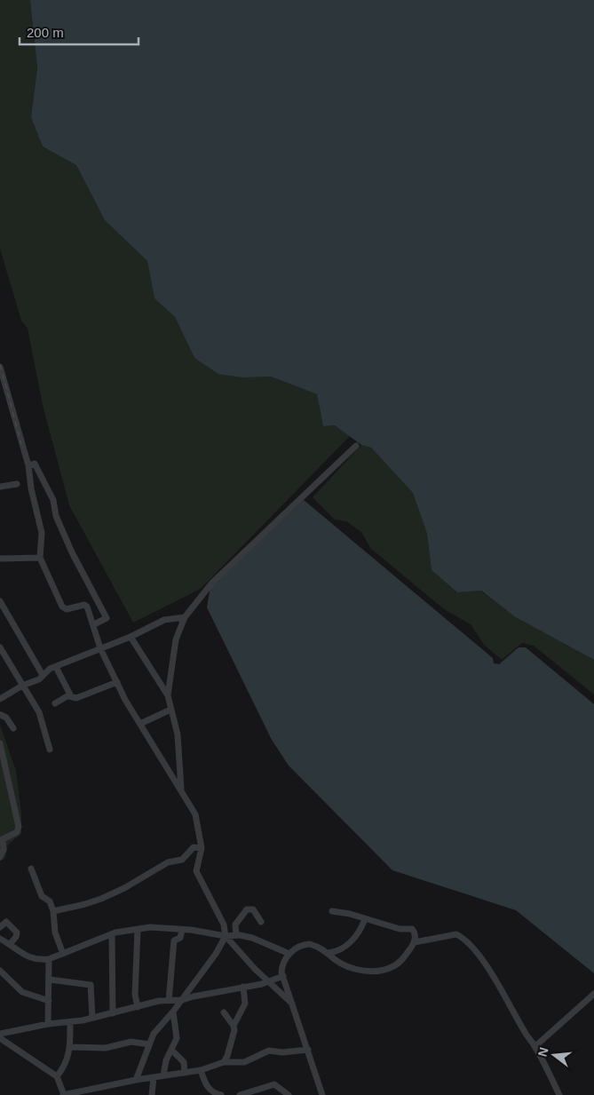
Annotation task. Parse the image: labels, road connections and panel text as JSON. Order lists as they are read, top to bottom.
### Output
{
  "scale_bar": "200 m",
  "north": "left"
}
